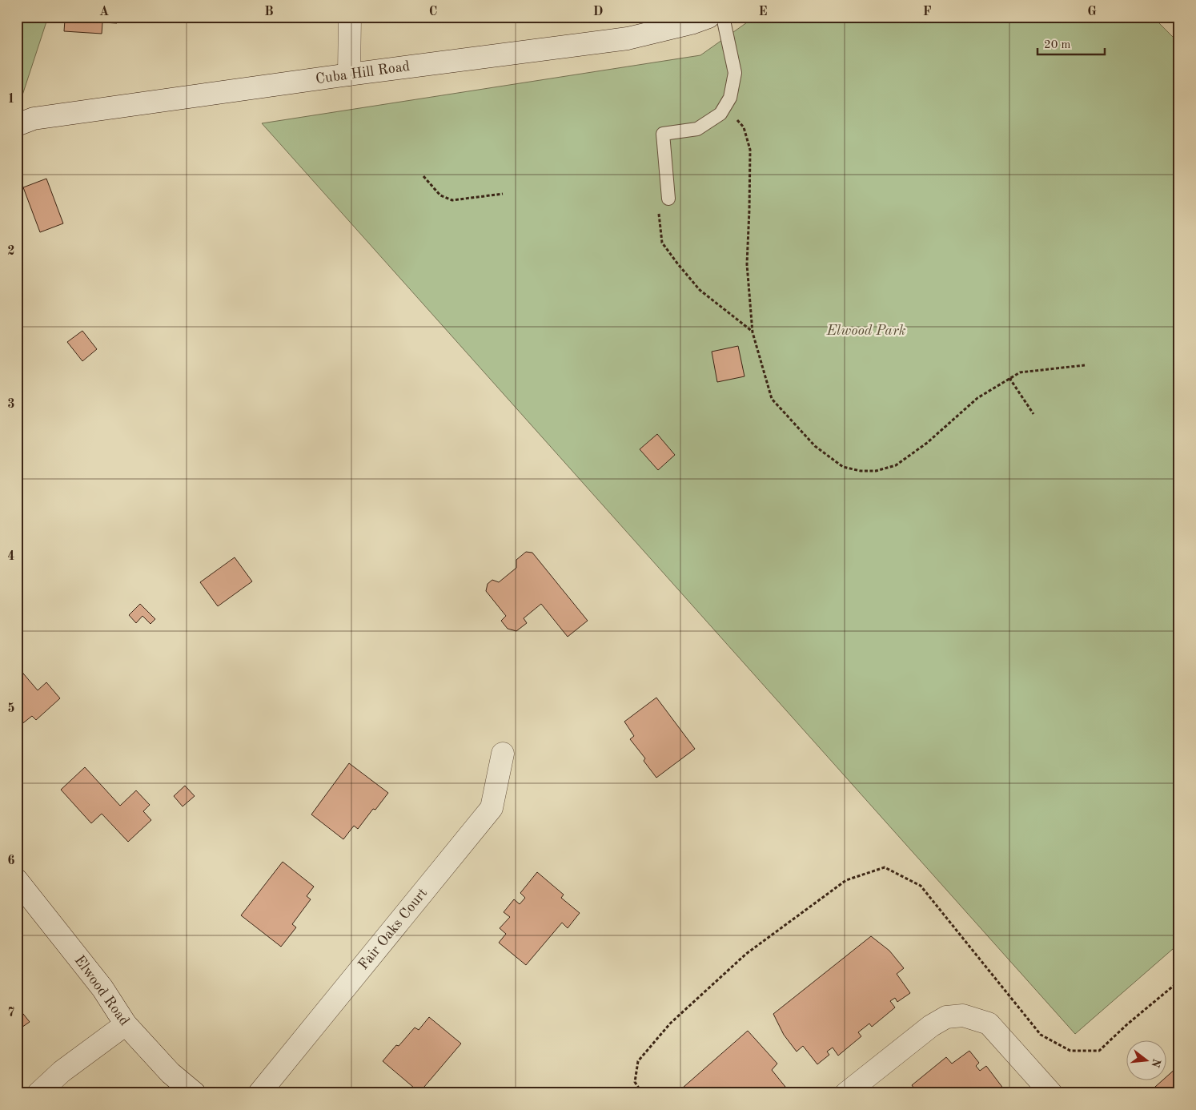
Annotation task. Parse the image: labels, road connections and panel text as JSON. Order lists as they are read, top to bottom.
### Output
{
  "streets": {
    "main road": ["Cuba Hill Road", "Fair Oaks Court", "Elwood Road"]
  },
  "parks": ["Elwood Park"],
  "scale_bar": "20 m",
  "north": "right",
  "grid": {
    "columns": [
      "A",
      "B",
      "C",
      "D",
      "E",
      "F",
      "G"
    ],
    "rows": [
      "1",
      "2",
      "3",
      "4",
      "5",
      "6",
      "7"
    ]
  }
}
